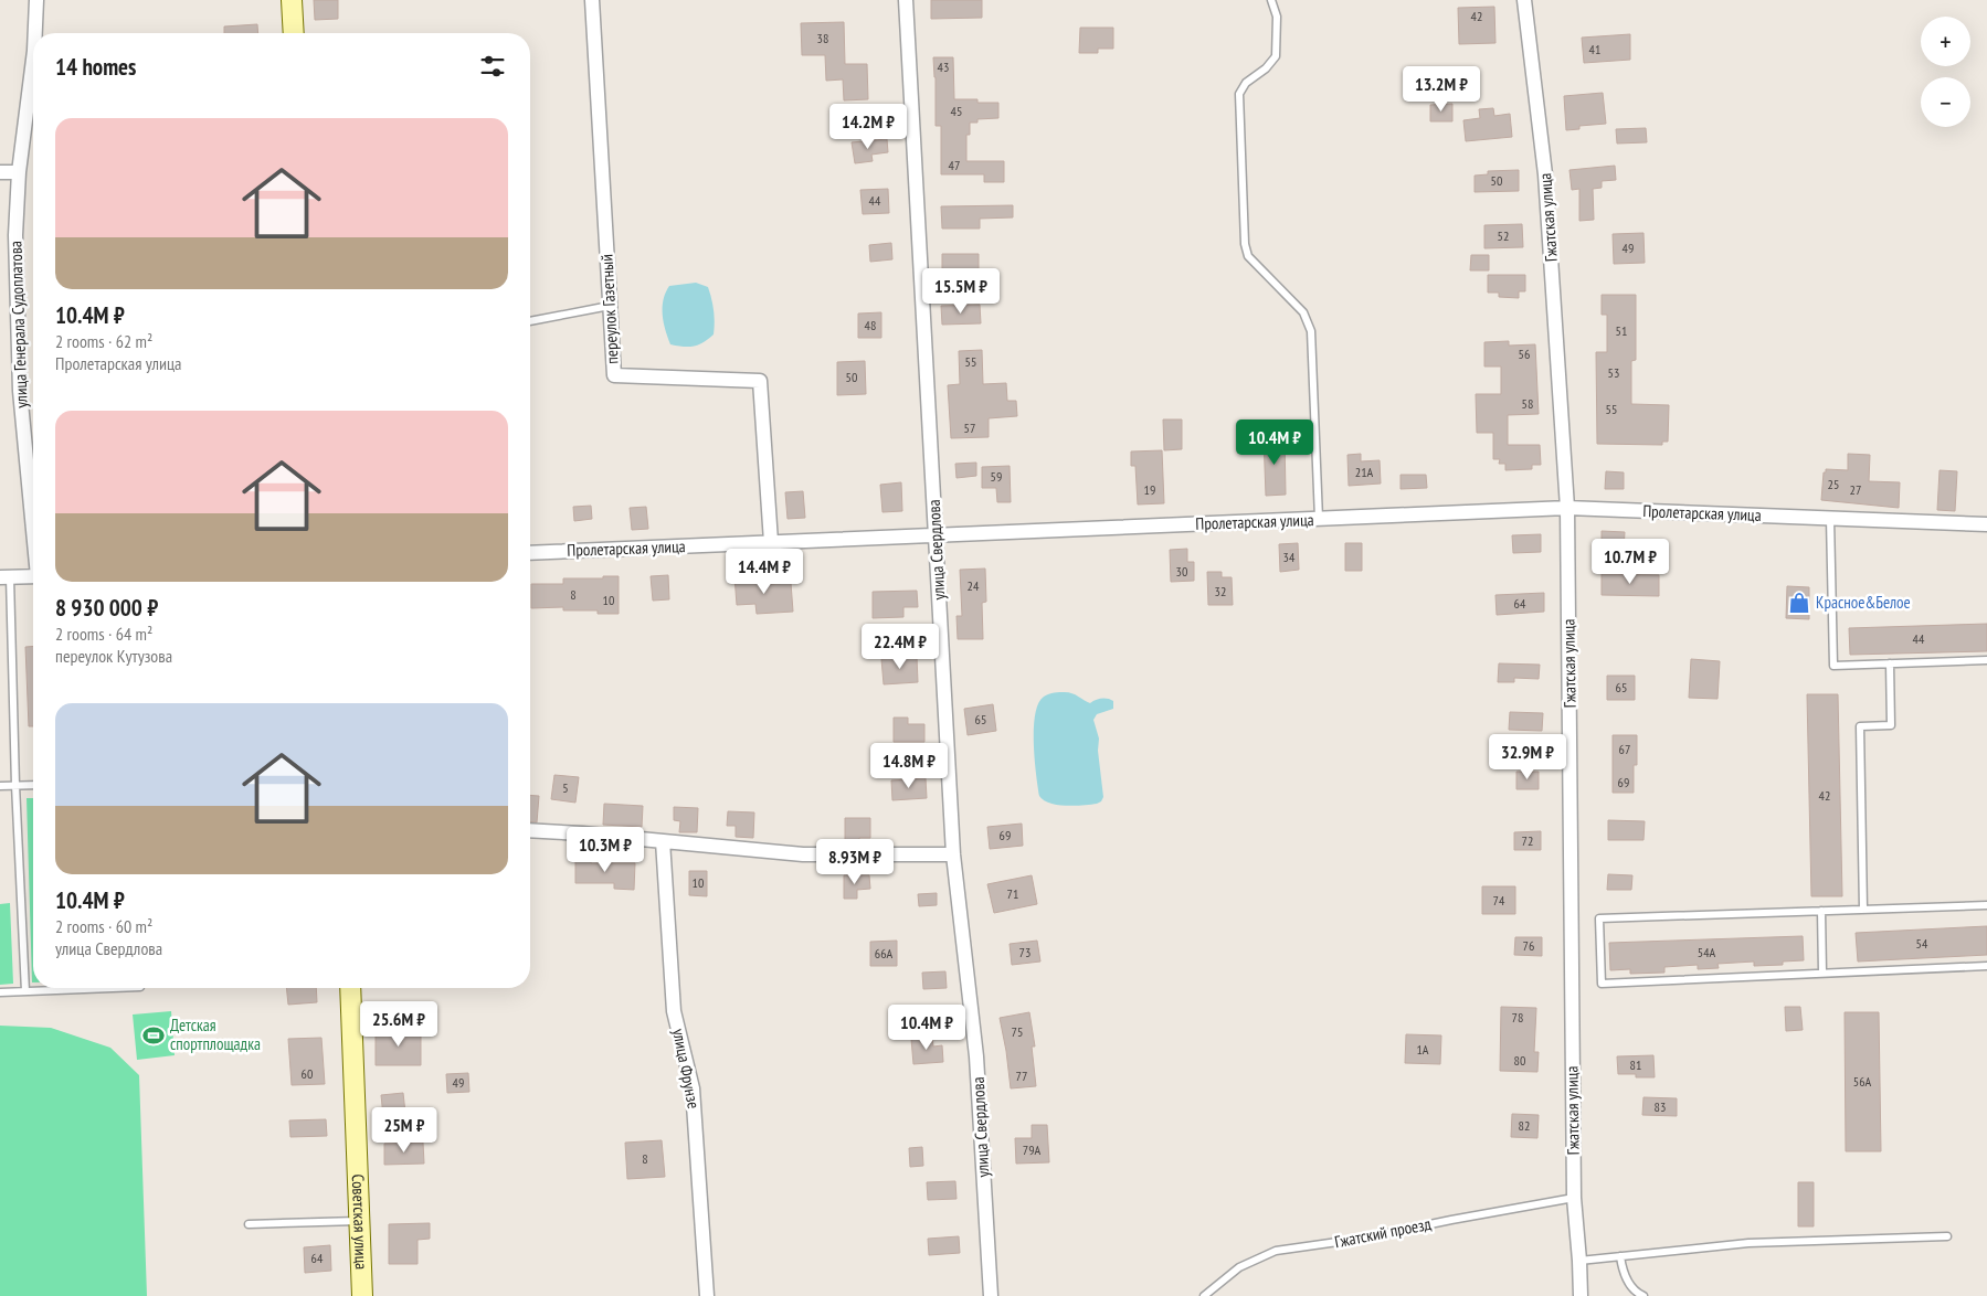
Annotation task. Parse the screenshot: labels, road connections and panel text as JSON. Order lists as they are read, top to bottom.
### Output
{
  "streets": {
    "main road": ["Советская улица"],
    "street": [
      "Гжатская улица",
      "переулок Газетный",
      "улица Генерала Судоплатова",
      "Пролетарская улица",
      "улица Свердлова",
      "улица Фрунзе"
    ],
    "lane": ["Гжатский проезд"]
  },
  "crossings": [
    ["Гжатская улица", "Пролетарская улица"],
    ["Гжатская улица", "Гжатский проезд"],
    ["переулок Газетный", "Пролетарская улица"],
    ["Пролетарская улица", "улица Свердлова"]
  ],
  "places": {
    "shop": ["Красное&Белое"],
    "sports": ["Детская спортплощадка"]
  },
  "house_numbers": [
    "42",
    "38",
    "41",
    "43",
    "45",
    "47",
    "50",
    "44",
    "52",
    "49",
    "48",
    "51",
    "56",
    "55",
    "53",
    "50",
    "58",
    "55",
    "57",
    "21А",
    "59",
    "25",
    "19",
    "27",
    "34",
    "30",
    "24",
    "32",
    "8",
    "10",
    "64",
    "44",
    "65",
    "65",
    "67",
    "69",
    "5",
    "42",
    "69",
    "72",
    "10",
    "71",
    "74",
    "54",
    "76",
    "73",
    "54А",
    "66А",
    "78",
    "75",
    "1А",
    "80",
    "81",
    "60",
    "77",
    "56А",
    "49",
    "83",
    "82",
    "79А",
    "8",
    "64"
  ],
  "page": {
    "map_buttons": ["+", "−"],
    "heading": "14 homes",
    "price": [
      "13.2M ₽",
      "14.2M ₽",
      "15.5M ₽",
      "10.4M ₽",
      "10.7M ₽",
      "14.4M ₽",
      "22.4M ₽",
      "32.9M ₽",
      "14.8M ₽",
      "10.3M ₽",
      "8.93M ₽",
      "25.6M ₽",
      "10.4M ₽",
      "25M ₽"
    ],
    "list": [
      {
        "name": "10.4M ₽",
        "note": "2 rooms · 62 m² · Пролетарская улица"
      },
      {
        "name": "8 930 000 ₽",
        "note": "2 rooms · 64 m² · переулок Кутузова"
      },
      {
        "name": "10.4M ₽",
        "note": "2 rooms · 60 m² · улица Свердлова"
      }
    ]
  }
}
